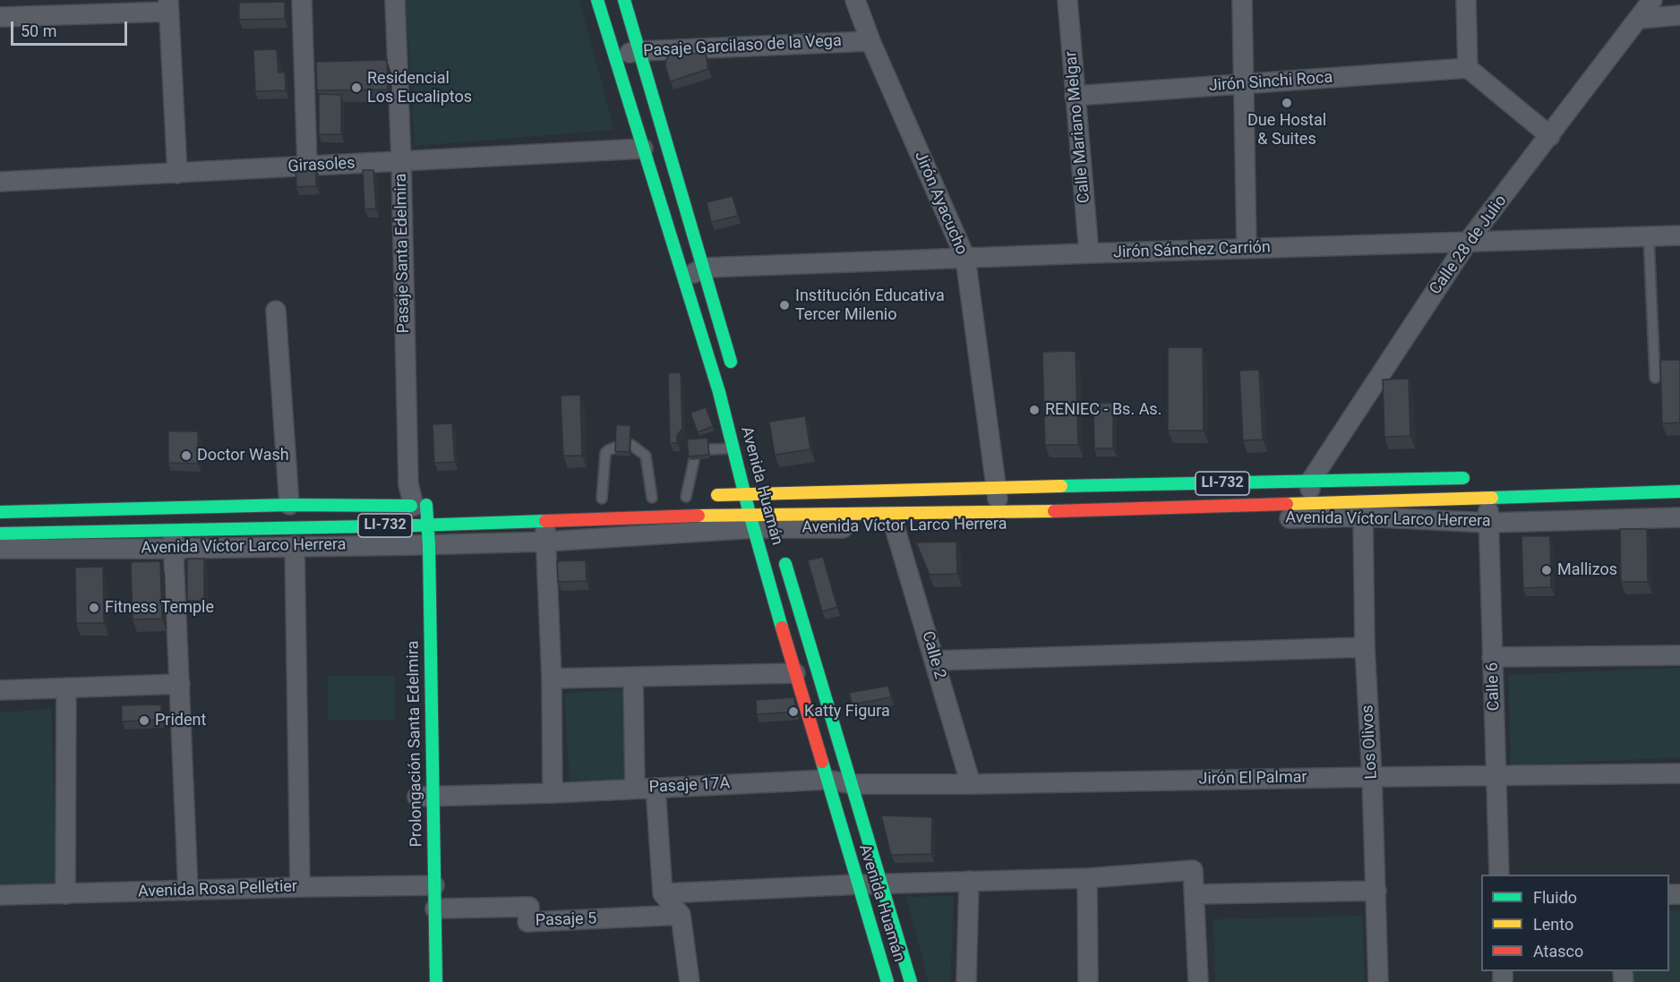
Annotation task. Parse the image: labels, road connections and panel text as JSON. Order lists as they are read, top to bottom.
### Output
{
  "streets": {
    "main road": [
      "LI-732",
      "Avenida Huamán",
      "Avenida Víctor Larco Herrera",
      "Prolongación Santa Edelmira"
    ],
    "street": [
      "Pasaje Garcilaso de la Vega",
      "Jirón Sinchi Roca",
      "Calle Mariano Melgar",
      "Girasoles",
      "Jirón Ayacucho",
      "Calle 28 de Julio",
      "Jirón Sánchez Carrión",
      "Pasaje Santa Edelmira",
      "Calle 2",
      "Calle 6",
      "Los Olivos",
      "Jirón El Palmar",
      "Pasaje 17A",
      "Avenida Rosa Pelletier",
      "Pasaje 5"
    ]
  },
  "crossings": [
    ["Pasaje Garcilaso de la Vega", "Jirón Ayacucho"],
    ["Pasaje Garcilaso de la Vega", "Avenida Huamán"],
    ["Jirón Sinchi Roca", "Calle Mariano Melgar"],
    ["Calle Mariano Melgar", "Jirón Sánchez Carrión"],
    ["Girasoles", "Pasaje Santa Edelmira"],
    ["Girasoles", "Avenida Huamán"],
    ["Jirón Ayacucho", "Jirón Sánchez Carrión"],
    ["Jirón Ayacucho", "LI-732"],
    ["Jirón Ayacucho", "Avenida Víctor Larco Herrera"],
    ["Calle 28 de Julio", "Jirón Sánchez Carrión"],
    ["Calle 28 de Julio", "LI-732"],
    ["Pasaje Santa Edelmira", "LI-732"],
    ["Pasaje Santa Edelmira", "Prolongación Santa Edelmira"],
    ["LI-732", "Avenida Huamán"],
    ["LI-732", "Prolongación Santa Edelmira"],
    ["Avenida Huamán", "Avenida Víctor Larco Herrera"],
    ["Avenida Huamán", "Jirón El Palmar"],
    ["Avenida Huamán", "Pasaje 17A"],
    ["Avenida Víctor Larco Herrera", "Calle 2"],
    ["Avenida Víctor Larco Herrera", "Calle 6"],
    ["Avenida Víctor Larco Herrera", "Los Olivos"],
    ["Avenida Víctor Larco Herrera", "Prolongación Santa Edelmira"],
    ["Calle 2", "Jirón El Palmar"],
    ["Calle 6", "Jirón El Palmar"],
    ["Los Olivos", "Jirón El Palmar"],
    ["Prolongación Santa Edelmira", "Pasaje 17A"],
    ["Prolongación Santa Edelmira", "Avenida Rosa Pelletier"],
    ["Prolongación Santa Edelmira", "Pasaje 5"],
    ["Jirón El Palmar", "Pasaje 17A"]
  ],
  "places": [
    "Residencial Los Eucaliptos",
    "Due Hostal & Suites",
    "Institución Educativa Tercer Milenio",
    "RENIEC - Bs. As.",
    "Doctor Wash",
    "Mallizos",
    "Fitness Temple",
    "Katty Figura",
    "Prident"
  ],
  "legend": ["Fluido", "Lento", "Atasco"],
  "scale_bar": "50 m"
}
